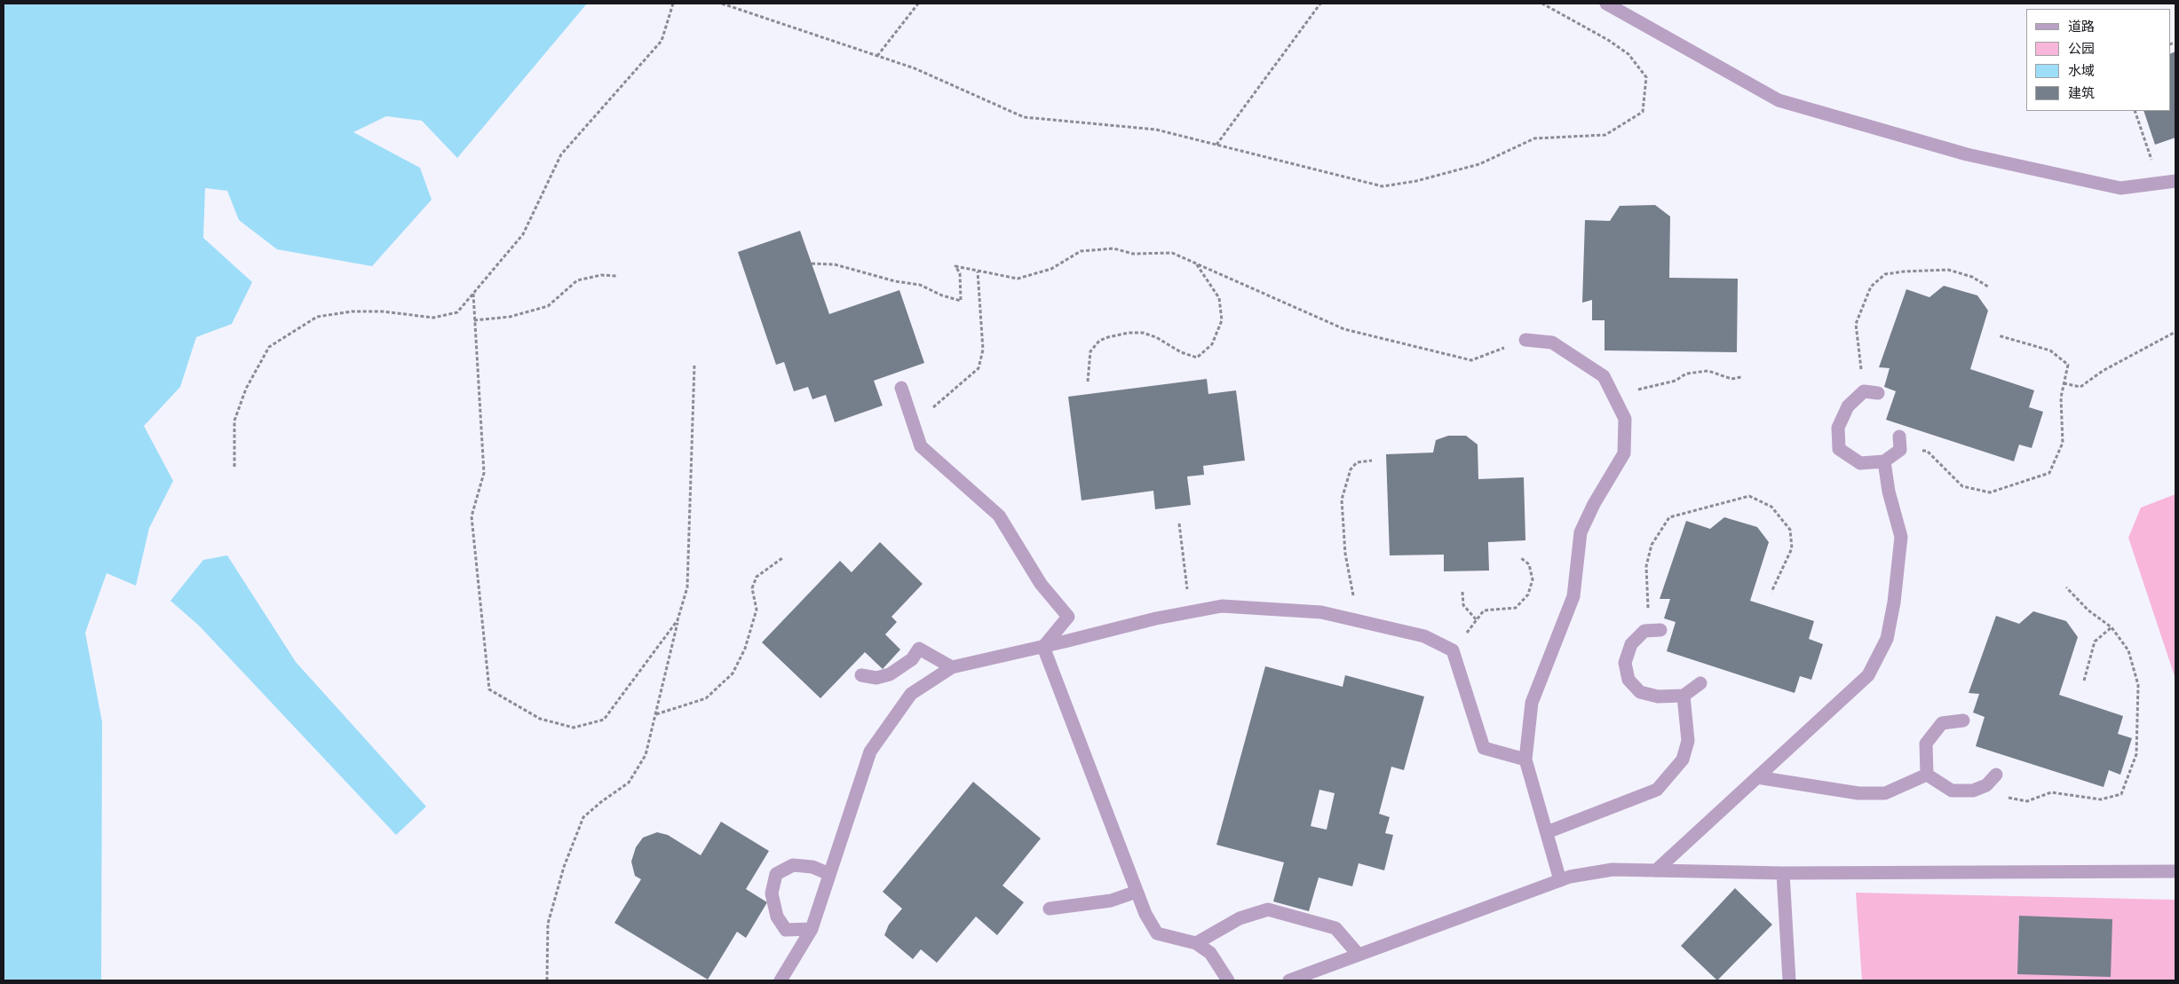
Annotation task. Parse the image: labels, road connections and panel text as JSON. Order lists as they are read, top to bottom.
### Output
{
  "legend": [
    "道路",
    "公园",
    "水域",
    "建筑"
  ]
}
